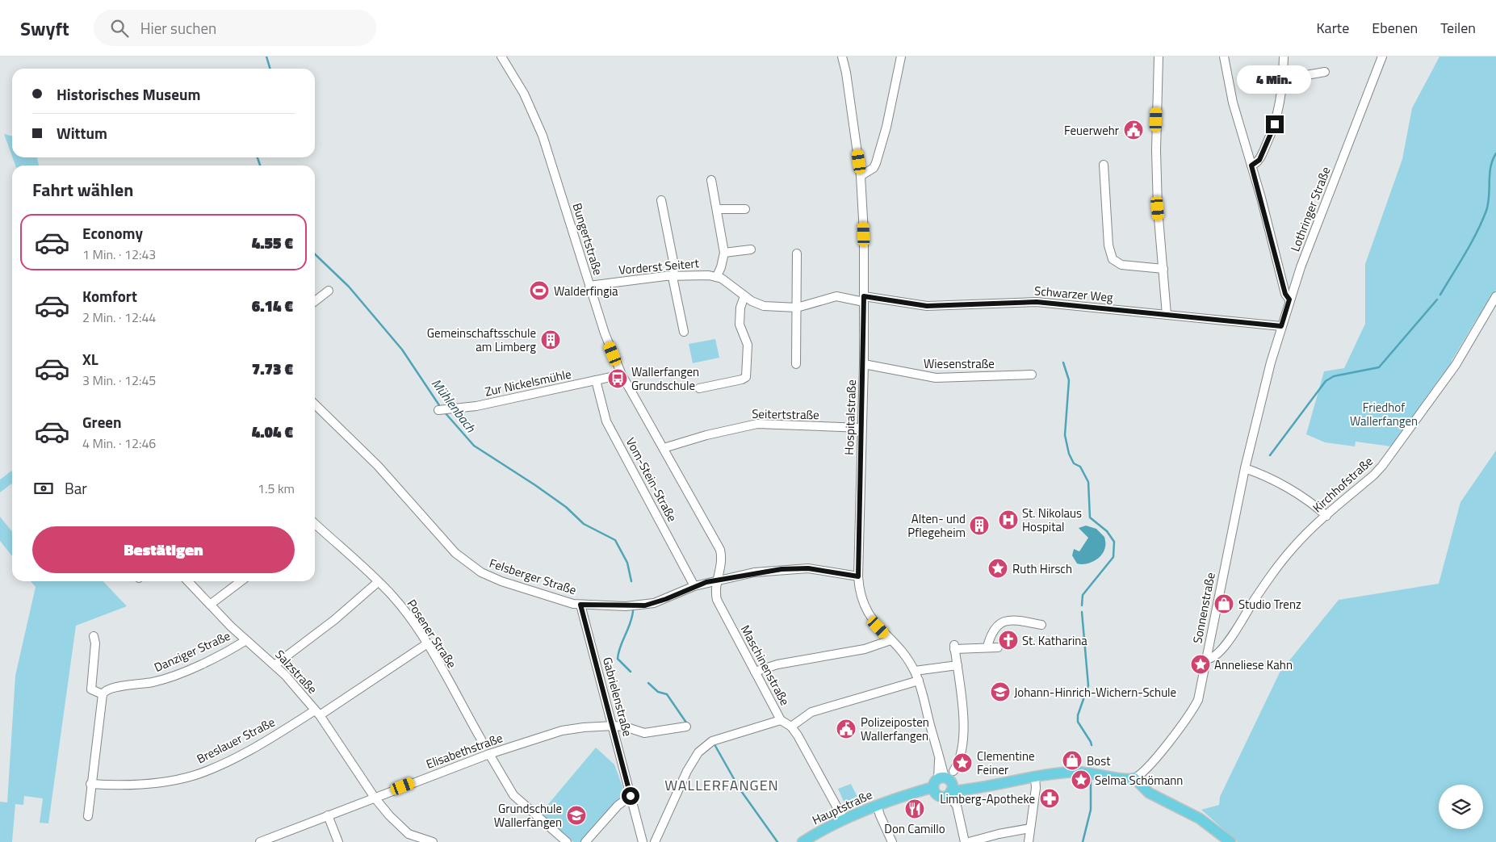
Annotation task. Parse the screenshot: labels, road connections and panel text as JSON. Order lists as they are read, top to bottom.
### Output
{
  "streets": {
    "main road": ["Hauptstraße"],
    "street": [
      "Lothringer Straße",
      "Bungertstraße",
      "Vorderst Seitert",
      "Schwarzer Weg",
      "Wiesenstraße",
      "Zur Nickelsmühle",
      "Seitertstraße",
      "Hospitalstraße",
      "Vom-Stein-Straße",
      "Kirchhofstraße",
      "Felsberger Straße",
      "Sonnenstraße",
      "Posener Straße",
      "Danziger Straße",
      "Maschinenstraße",
      "Salzstraße",
      "Gabrielenstraße",
      "Breslauer Straße",
      "Elisabethstraße"
    ]
  },
  "crossings": [
    ["Lothringer Straße", "Schwarzer Weg"],
    ["Lothringer Straße", "Sonnenstraße"],
    ["Bungertstraße", "Vorderst Seitert"],
    ["Bungertstraße", "Zur Nickelsmühle"],
    ["Bungertstraße", "Seitertstraße"],
    ["Bungertstraße", "Felsberger Straße"],
    ["Bungertstraße", "Maschinenstraße"],
    ["Vorderst Seitert", "Schwarzer Weg"],
    ["Vorderst Seitert", "Hospitalstraße"],
    ["Schwarzer Weg", "Hospitalstraße"],
    ["Wiesenstraße", "Hospitalstraße"],
    ["Zur Nickelsmühle", "Vom-Stein-Straße"],
    ["Seitertstraße", "Hospitalstraße"],
    ["Hospitalstraße", "Felsberger Straße"],
    ["Hospitalstraße", "Hauptstraße"],
    ["Vom-Stein-Straße", "Felsberger Straße"],
    ["Kirchhofstraße", "Sonnenstraße"],
    ["Felsberger Straße", "Maschinenstraße"],
    ["Felsberger Straße", "Gabrielenstraße"],
    ["Sonnenstraße", "Hauptstraße"],
    ["Posener Straße", "Breslauer Straße"],
    ["Danziger Straße", "Salzstraße"],
    ["Maschinenstraße", "Hauptstraße"],
    ["Salzstraße", "Breslauer Straße"],
    ["Salzstraße", "Elisabethstraße"],
    ["Gabrielenstraße", "Elisabethstraße"]
  ],
  "districts": ["WALLERFANGEN"],
  "water": ["Mühlenbach"],
  "parks": ["Friedhof Wallerfangen"],
  "places": {
    "public building": ["Feuerwehr", "Polizeiposten Wallerfangen"],
    "sports": ["Walderfingia"],
    "building": ["Gemeinschaftsschule am Limberg", "Alten- und Pflegeheim"],
    "bus stop": ["Wallerfangen Grundschule"],
    "hospital": ["St. Nikolaus Hospital"],
    "place": [
      "Ruth Hirsch",
      "Anneliese Kahn",
      "Clementine Feiner",
      "Selma Schömann"
    ],
    "shop": ["Studio Trenz", "Bost"],
    "church": ["St. Katharina"],
    "school or university": ["Johann-Hinrich-Wichern-Schule", "Grundschule Wallerfangen"],
    "pharmacy": ["Limberg-Apotheke"],
    "restaurant": ["Don Camillo"]
  },
  "page": {
    "header": "Swyft",
    "search": "Hier suchen",
    "nav": ["Karte", "Ebenen", "Teilen"],
    "bubble": "4 Min.",
    "banner": ["Historisches Museum", "Wittum"],
    "heading": "Fahrt wählen",
    "list": [
      {
        "name": "Economy",
        "note": "1 Min. · 12:43",
        "value": "4.55 €"
      },
      {
        "name": "Komfort",
        "note": "2 Min. · 12:44",
        "value": "6.14 €"
      },
      {
        "name": "XL",
        "note": "3 Min. · 12:45",
        "value": "7.73 €"
      },
      {
        "name": "Green",
        "note": "4 Min. · 12:46",
        "value": "4.04 €"
      }
    ],
    "pay": ["Bar", "1.5 km"],
    "buttons": "Bestätigen"
  }
}
